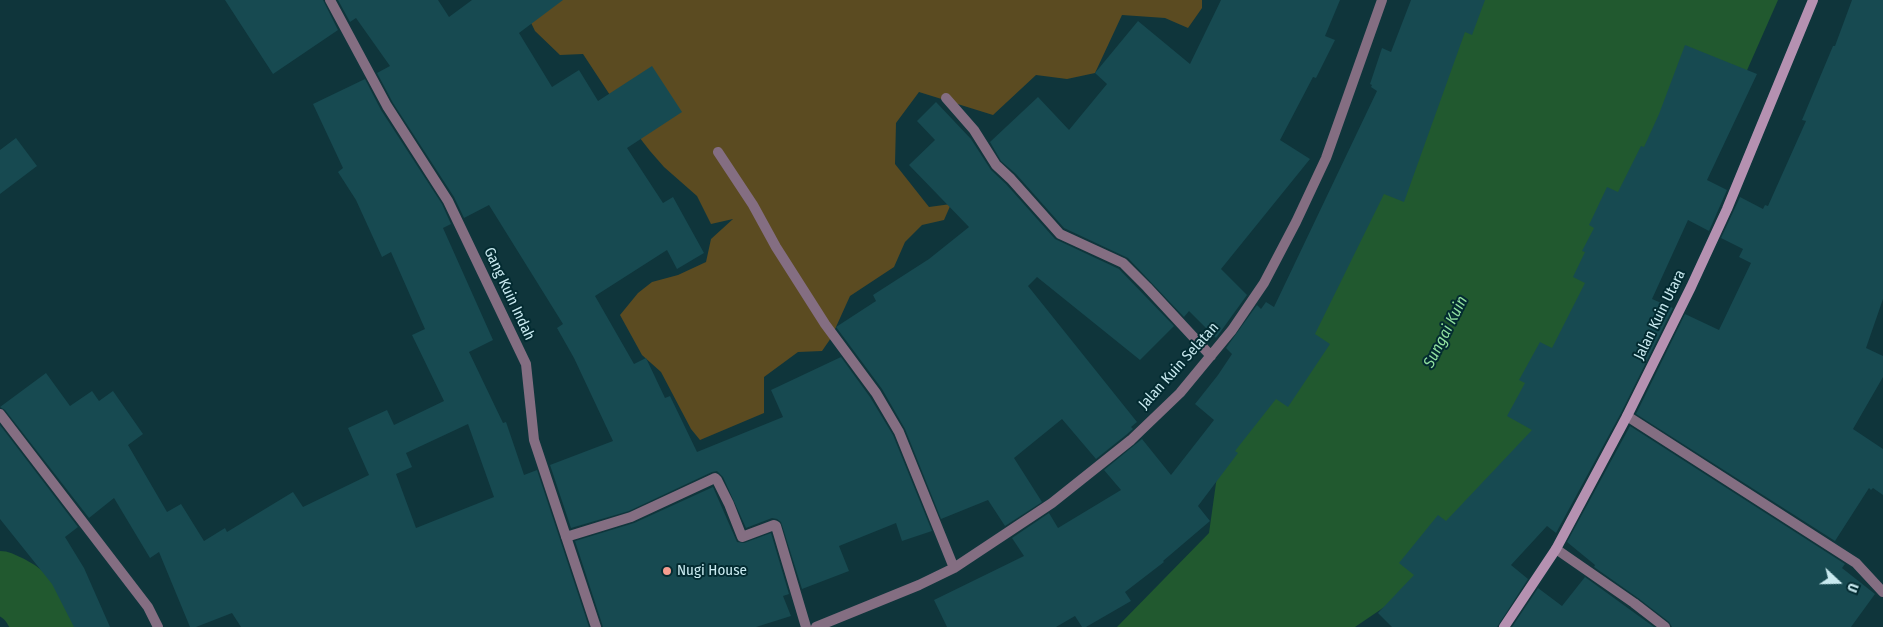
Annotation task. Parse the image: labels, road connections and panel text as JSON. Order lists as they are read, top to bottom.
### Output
{
  "streets": {
    "street": ["Gang Kuin Indah", "Jalan Kuin Utara", "Jalan Kuin Selatan"]
  },
  "water": ["Sungai Kuin"],
  "places": ["Nugi House"],
  "north": "right"
}
